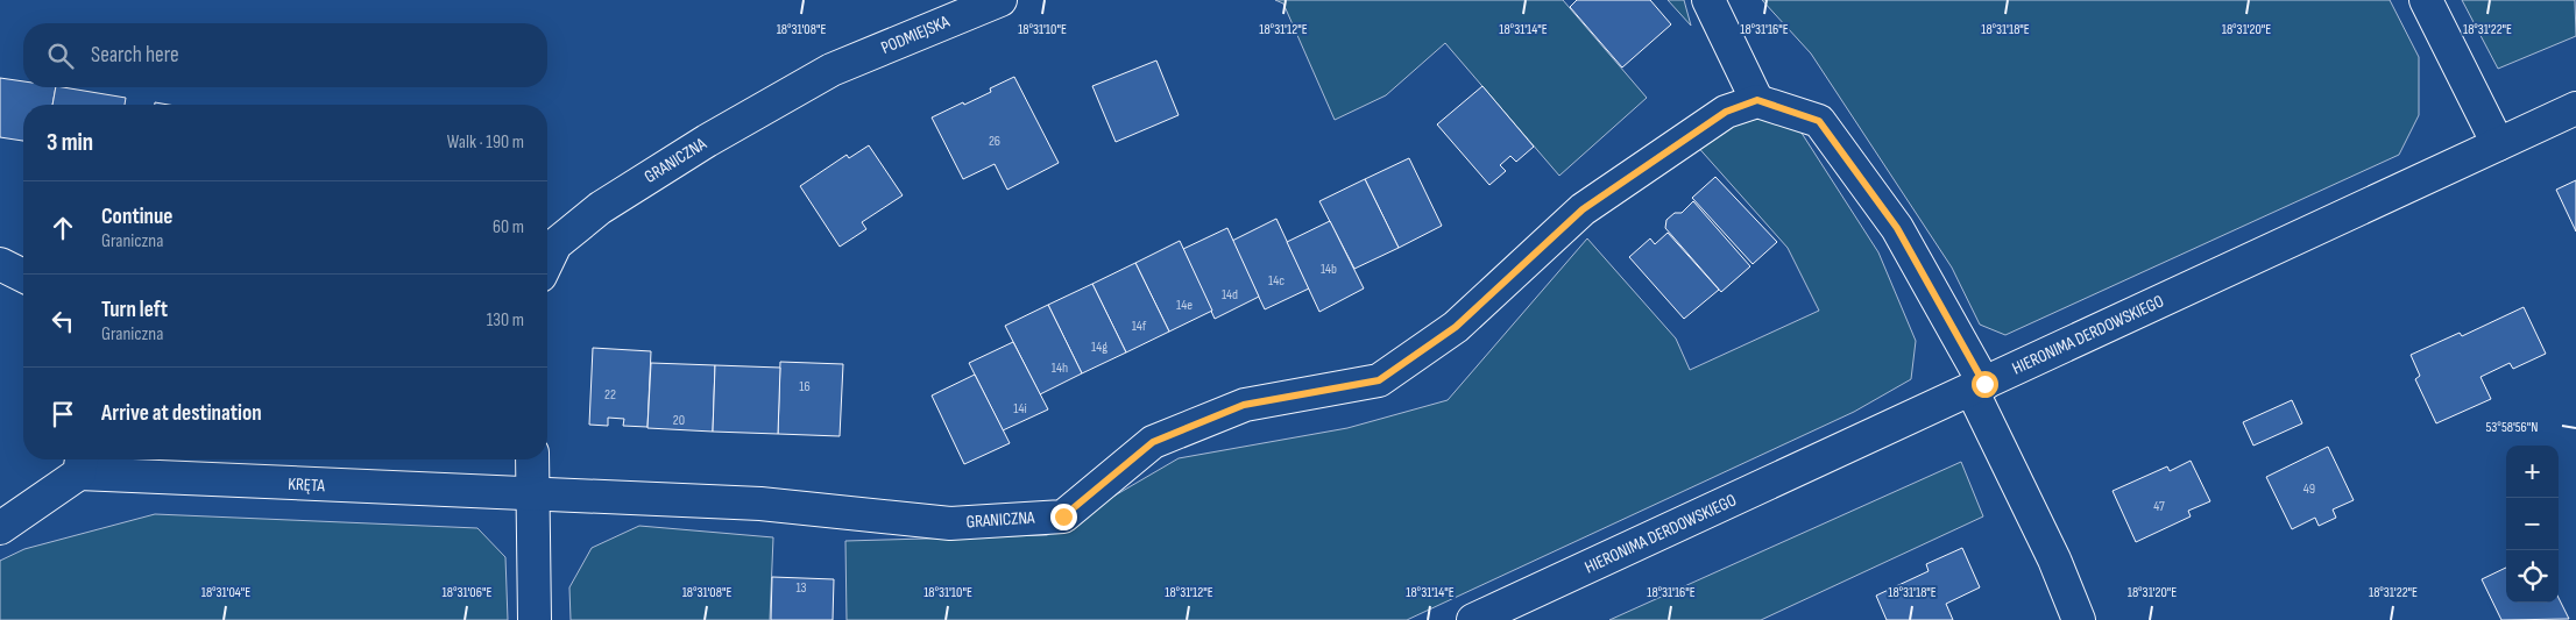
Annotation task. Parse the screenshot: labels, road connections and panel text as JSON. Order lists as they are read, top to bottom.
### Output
{
  "streets": {
    "street": [
      "PODMIEJSKA",
      "GRANICZNA",
      "HIERONIMA DERDOWSKIEGO",
      "KRĘTA"
    ]
  },
  "crossings": [
    ["PODMIEJSKA", "GRANICZNA"],
    ["GRANICZNA", "KRĘTA"]
  ],
  "house_numbers": [
    "26",
    "14b",
    "14c",
    "14d",
    "14e",
    "14f",
    "14g",
    "14h",
    "16",
    "22",
    "14i",
    "20",
    "49",
    "47",
    "13"
  ],
  "page": {
    "search": "Search here",
    "heading": ["3 min", "Walk · 190 m"],
    "list": [
      ["Continue", "Graniczna", "60 m"],
      ["Turn left", "Graniczna", "130 m"],
      "Arrive at destination"
    ],
    "map_buttons": ["+", "−"]
  },
  "coordinates": [
    "18°31'10\"E",
    "18°31'20\"E",
    "18°31'08\"E",
    "18°31'12\"E",
    "18°31'14\"E",
    "18°31'16\"E",
    "18°31'18\"E",
    "18°31'22\"E",
    "53°58'56\"N",
    "18°31'04\"E",
    "18°31'06\"E"
  ]
}
